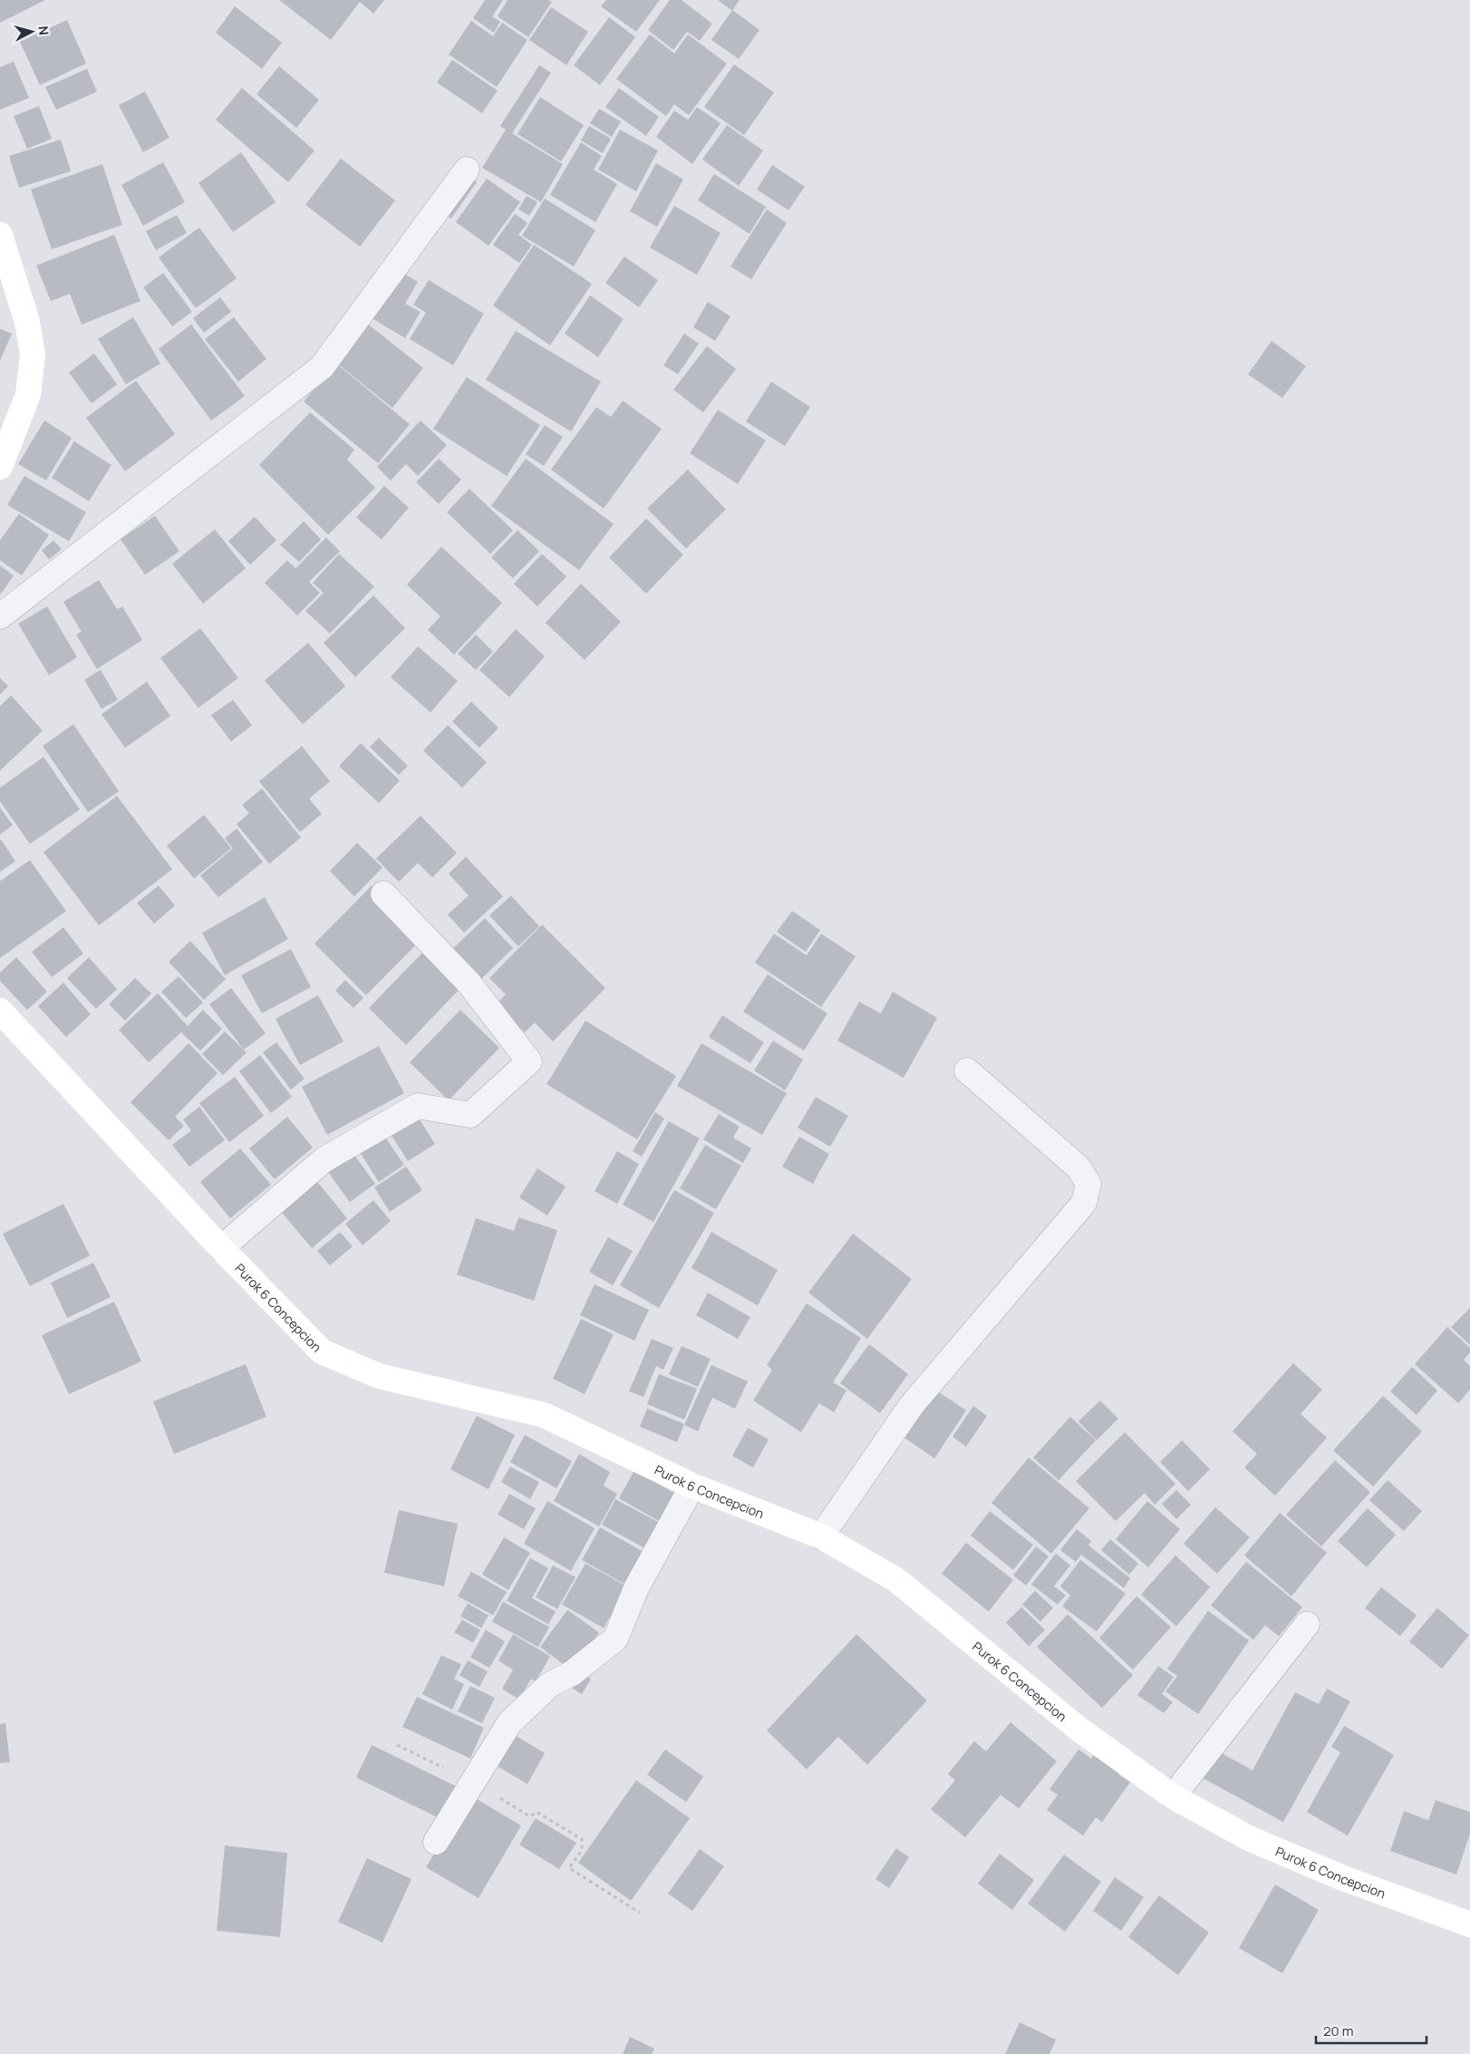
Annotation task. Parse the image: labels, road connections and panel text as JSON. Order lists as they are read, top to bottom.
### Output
{
  "streets": {
    "street": ["Purok 6 Concepcion"]
  },
  "scale_bar": "20 m",
  "north": "right"
}
